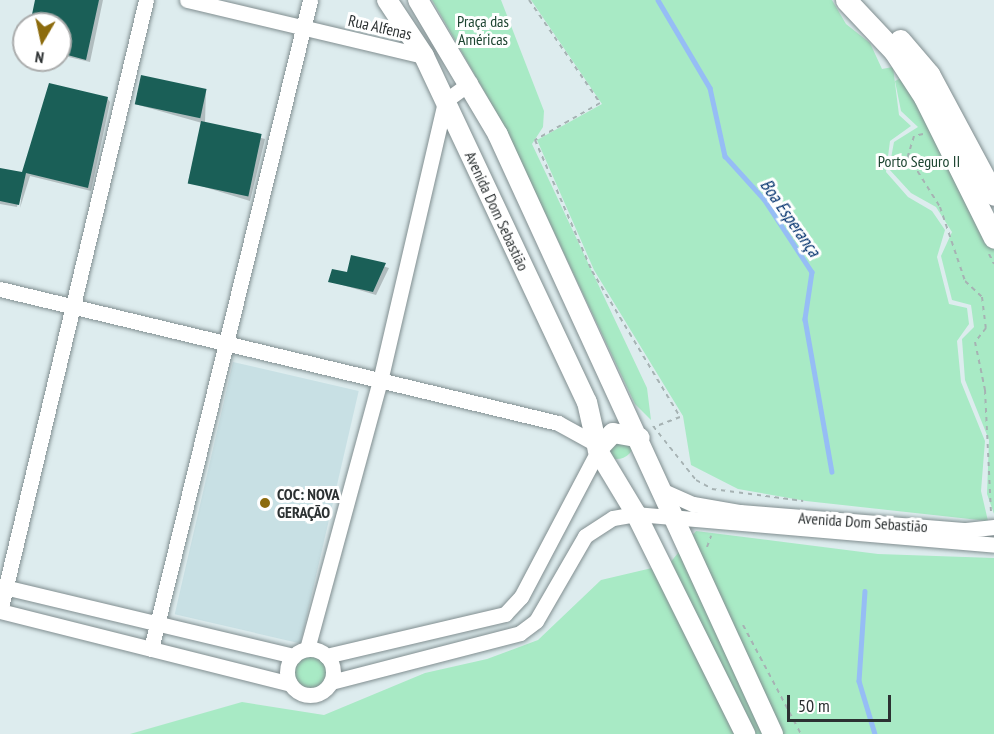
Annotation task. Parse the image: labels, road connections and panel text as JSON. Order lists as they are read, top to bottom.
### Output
{
  "streets": {
    "street": ["Rua Alfenas", "Avenida Dom Sebastião"]
  },
  "crossings": [
    ["Rua Alfenas", "Avenida Dom Sebastião"]
  ],
  "water": ["Boa Esperança"],
  "parks": ["Praça das Américas", "Porto Seguro II"],
  "places": ["COC: NOVA GERAÇÃO"],
  "scale_bar": "50 m",
  "north": "bottom"
}
